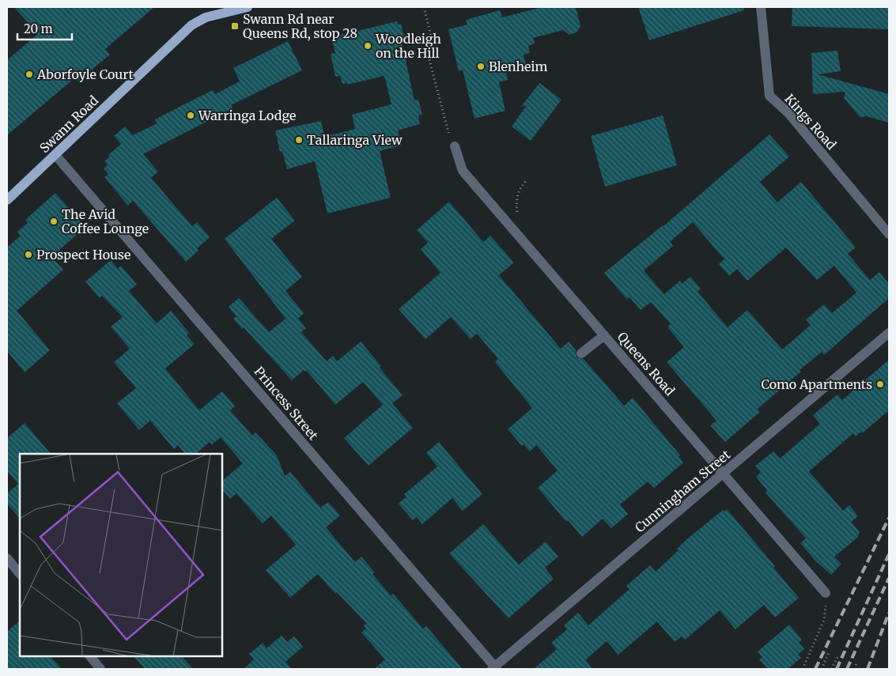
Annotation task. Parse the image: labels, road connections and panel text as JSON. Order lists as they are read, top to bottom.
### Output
{
  "streets": {
    "main road": ["Swann Road"],
    "street": [
      "Kings Road",
      "Queens Road",
      "Princess Street",
      "Cunningham Street"
    ]
  },
  "crossings": [
    ["Swann Road", "Princess Street"],
    ["Queens Road", "Cunningham Street"],
    ["Princess Street", "Cunningham Street"]
  ],
  "places": {
    "transit": ["Swann Rd near Queens Rd, stop 28"],
    "other": [
      "Woodleigh on the Hill",
      "Blenheim",
      "Aborfoyle Court",
      "Warringa Lodge",
      "Tallaringa View",
      "The Avid Coffee Lounge",
      "Prospect House",
      "Como Apartments"
    ]
  },
  "scale_bar": "20 m"
}
